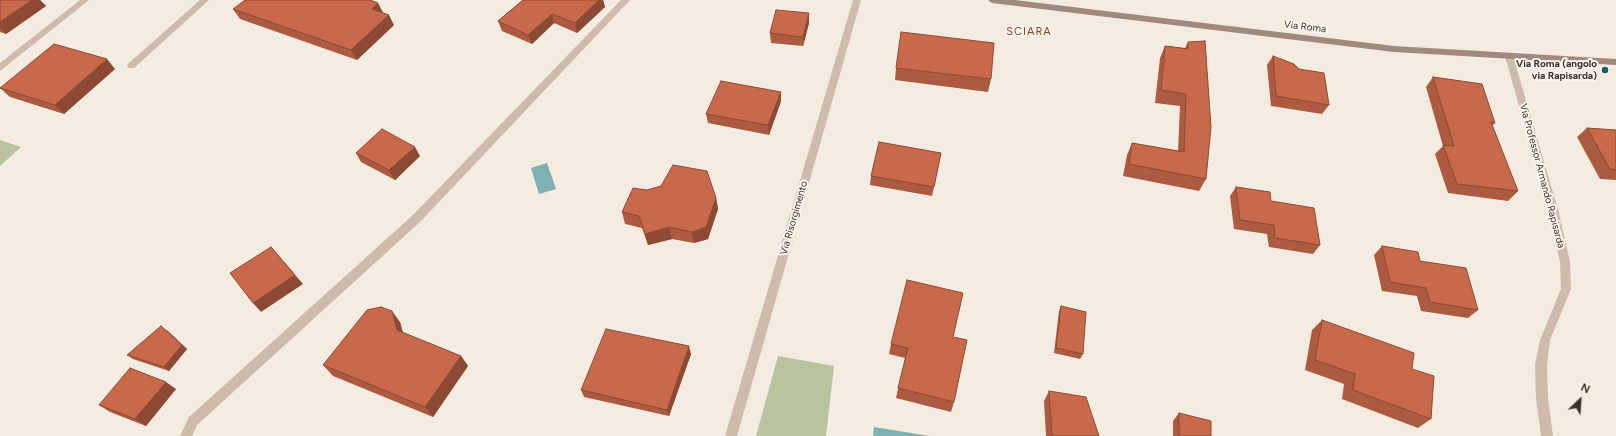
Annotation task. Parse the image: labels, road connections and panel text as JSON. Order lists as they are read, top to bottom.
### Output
{
  "streets": {
    "main road": ["Via Roma"],
    "street": ["Via Professor Armando Rapisarda", "Via Risorgimento"]
  },
  "crossings": [
    ["Via Roma", "Via Professor Armando Rapisarda"]
  ],
  "districts": ["SCIARA"],
  "places": ["Via Roma (angolo via Rapisarda)"],
  "north": "top right"
}
